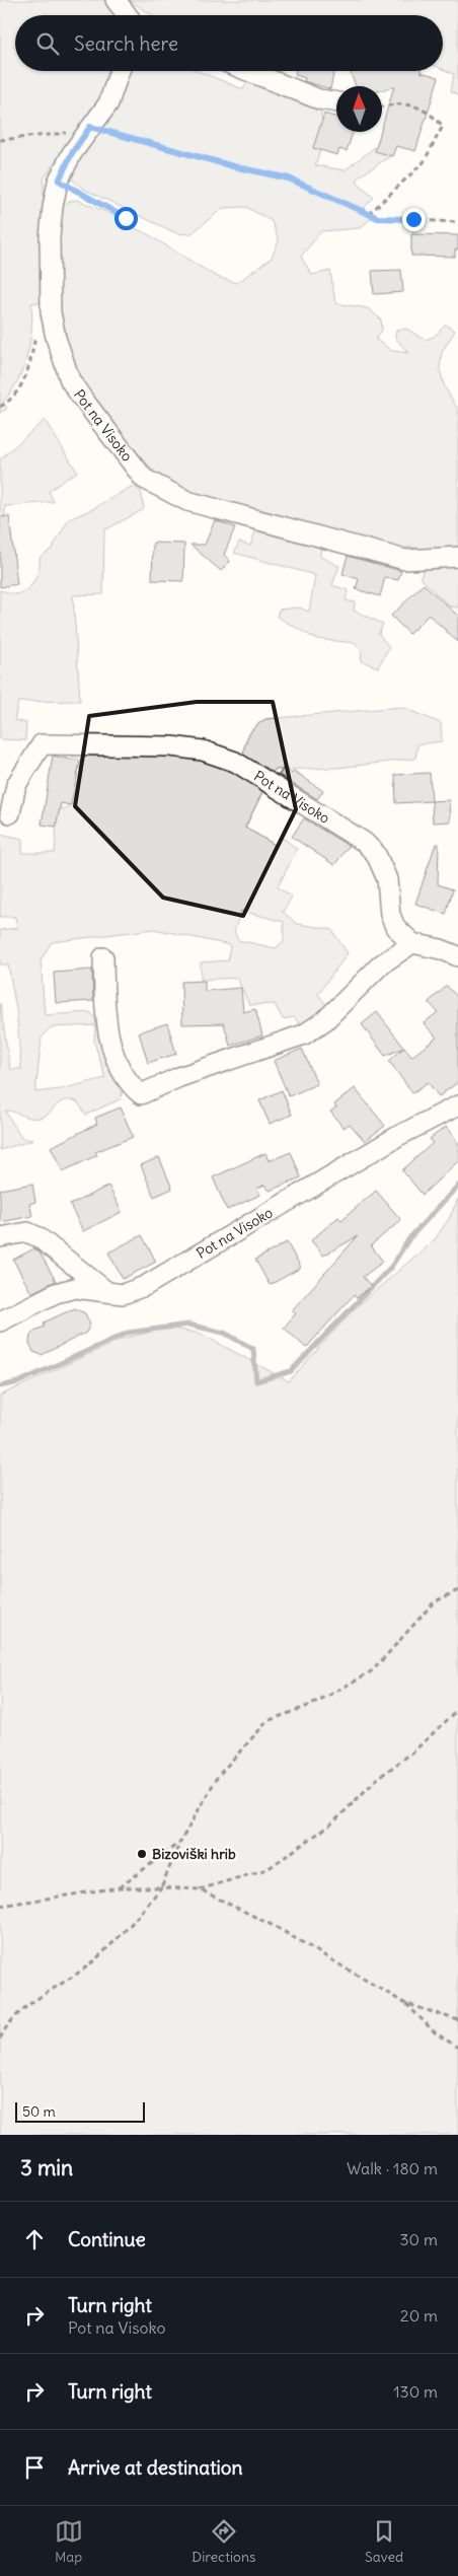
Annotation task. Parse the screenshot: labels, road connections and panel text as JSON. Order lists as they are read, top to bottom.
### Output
{
  "streets": {
    "street": ["Pot na Visoko"]
  },
  "places": ["Bizoviški hrib"],
  "scale_bar": "50 m",
  "north": "top",
  "page": {
    "search": "Search here",
    "scale": "50 m",
    "heading": ["3 min", "Walk · 180 m"],
    "list": [
      ["Continue", "30 m"],
      ["Turn right", "Pot na Visoko", "20 m"],
      ["Turn right", "130 m"],
      "Arrive at destination"
    ],
    "nav": ["Map", "Directions", "Saved"]
  }
}
